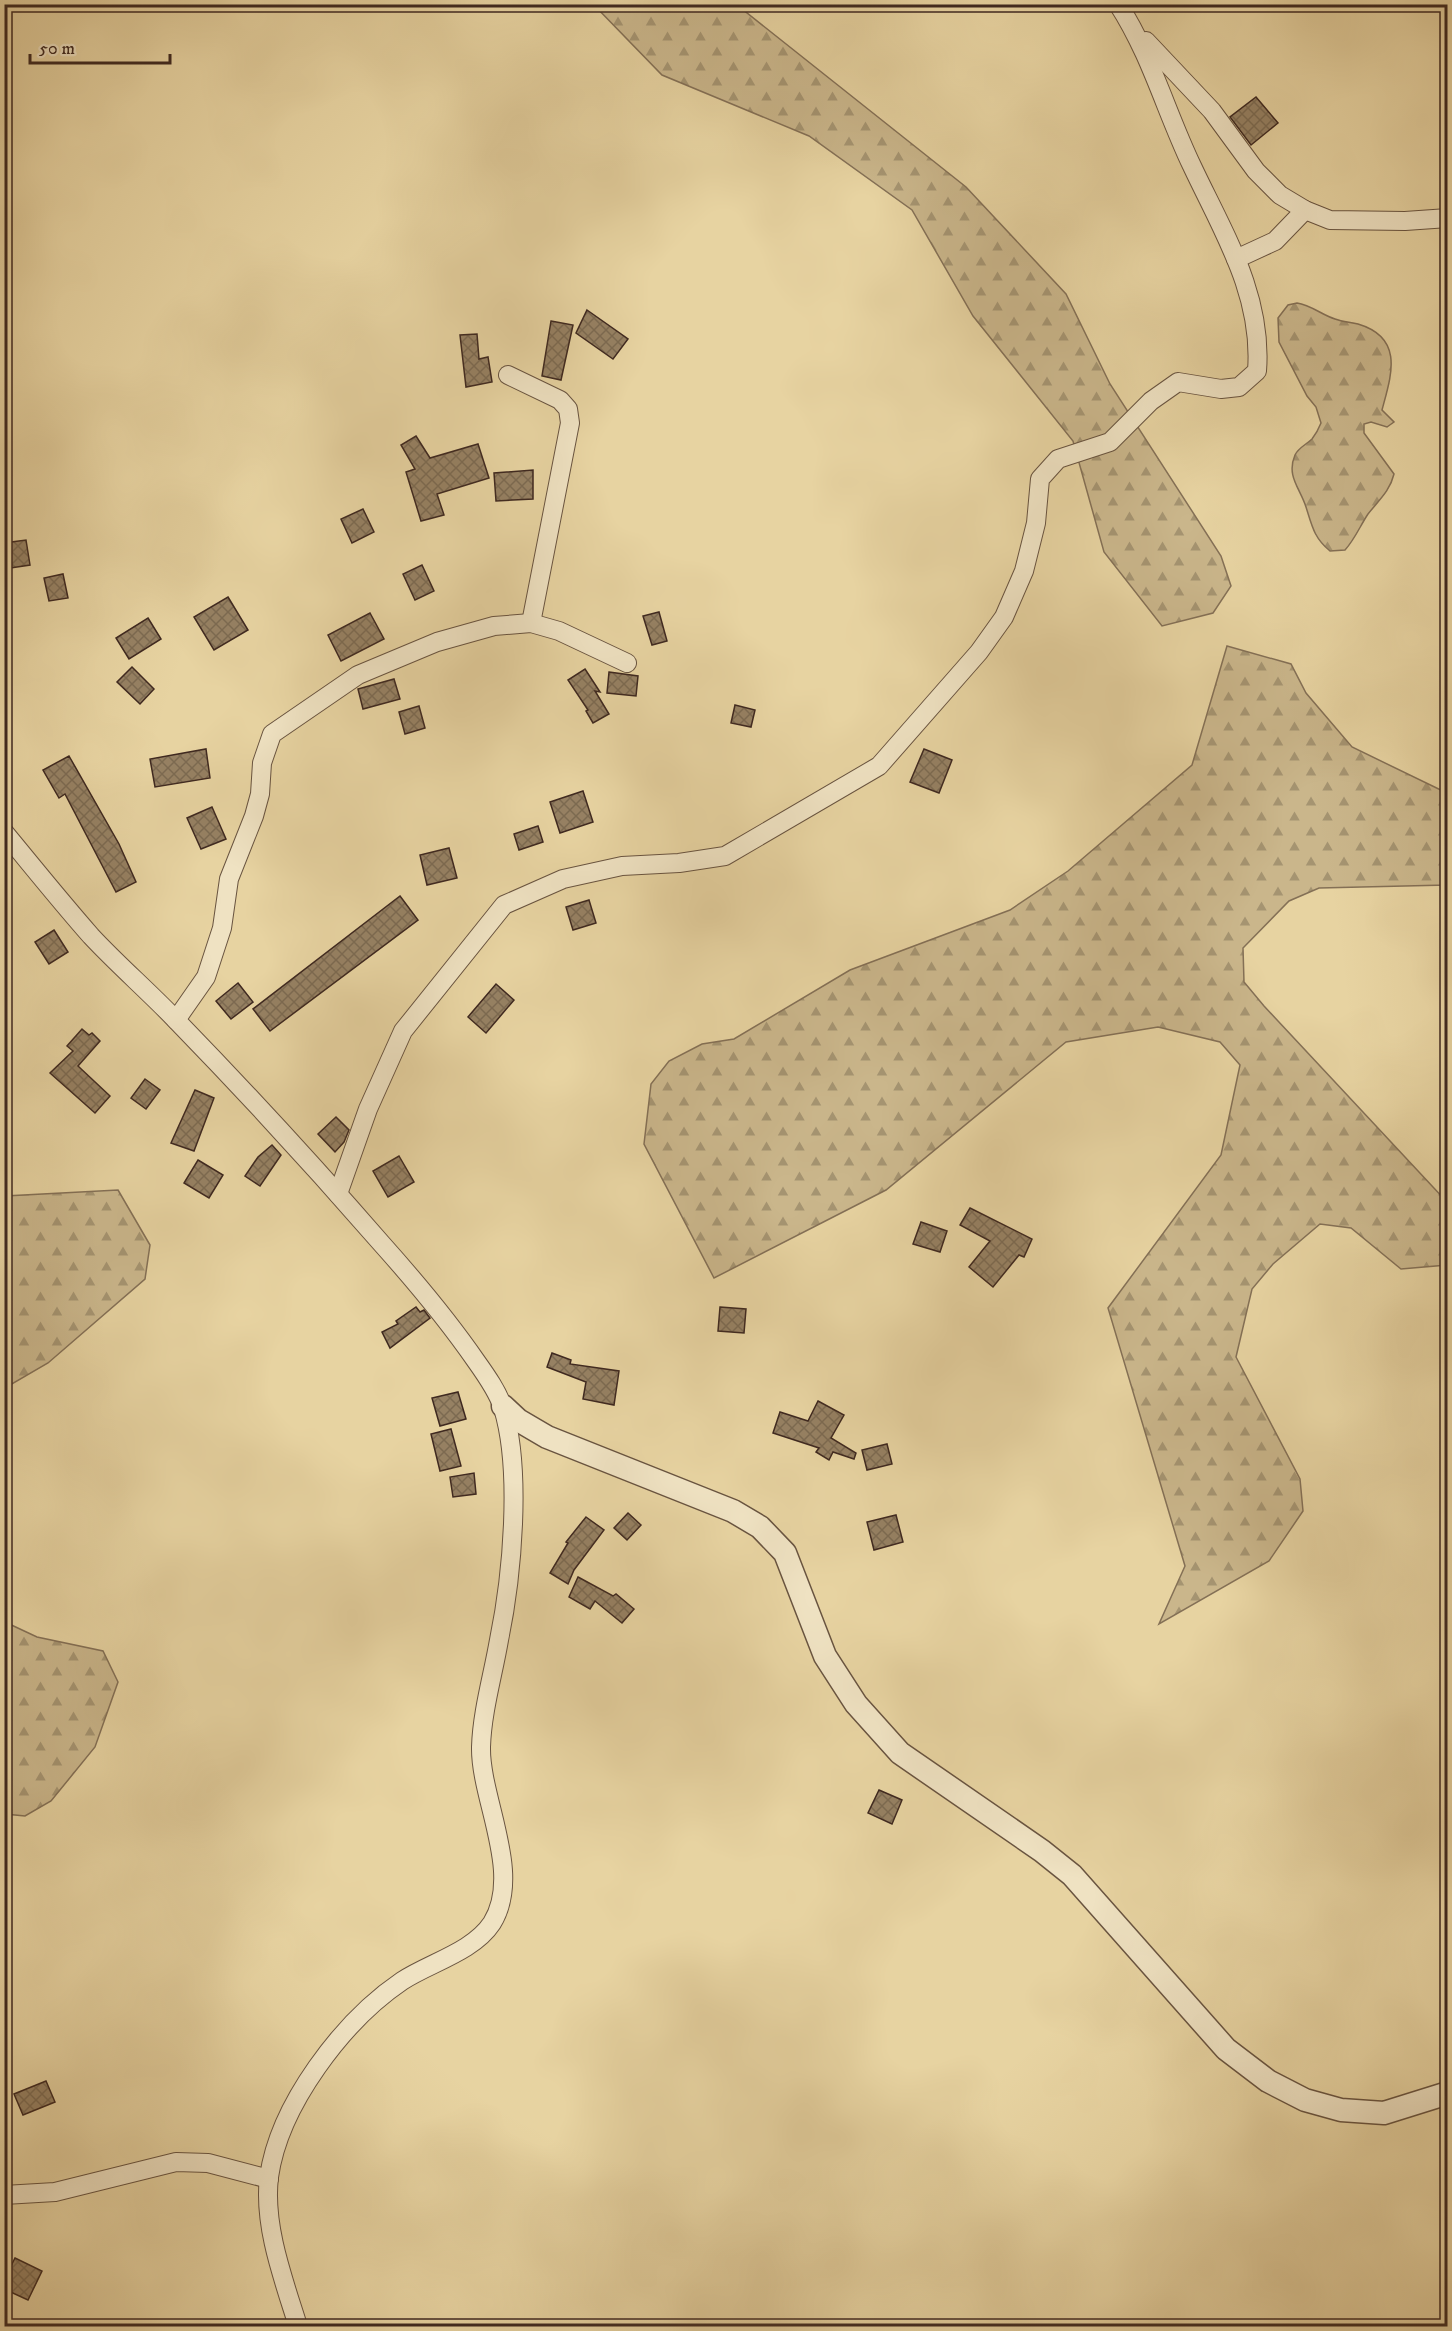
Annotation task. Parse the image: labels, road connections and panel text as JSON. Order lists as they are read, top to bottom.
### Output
{
  "scale_bar": "50 m"
}
